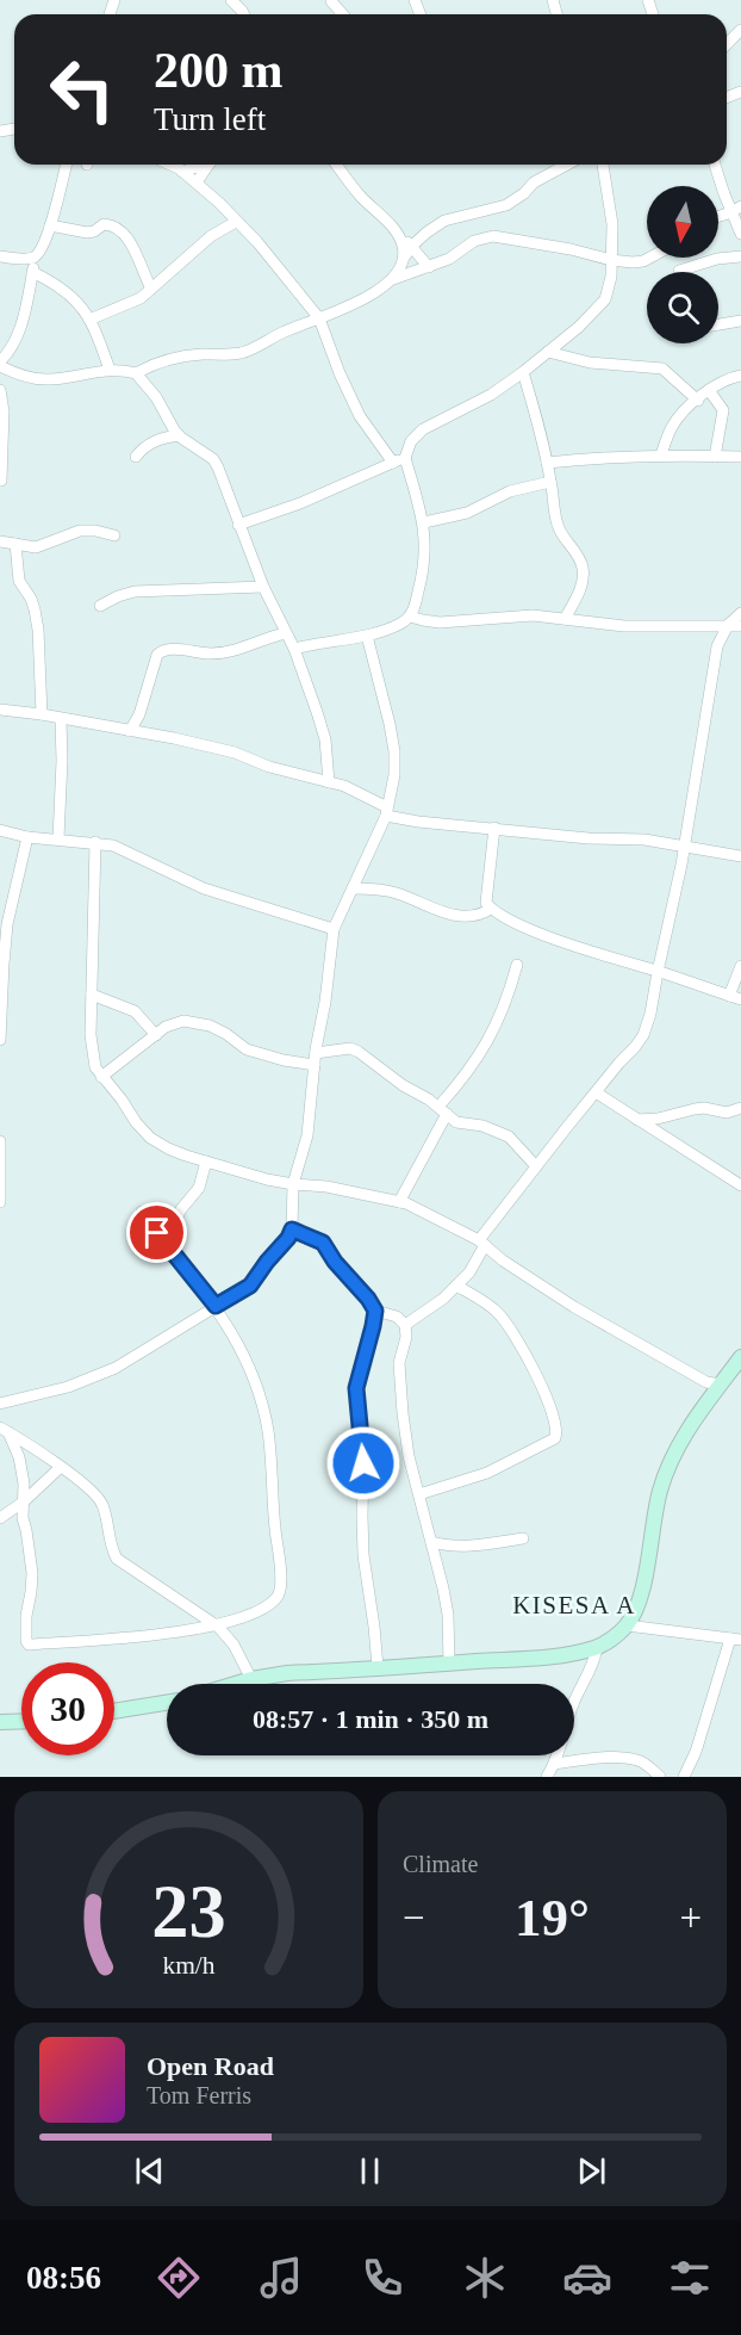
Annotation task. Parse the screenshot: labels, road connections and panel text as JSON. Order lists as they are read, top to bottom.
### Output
{
  "districts": ["KISESA A"],
  "north": "bottom",
  "page": {
    "turn": ["200 m", "Turn left"],
    "limit": "30",
    "trip": "08:57 · 1 min · 350 m",
    "tile": "Climate",
    "heat": ["−", "19°", "+"],
    "song": ["Open Road", "Tom Ferris"],
    "tabs": "08:56",
    "gauge": ["23", "km/h"]
  }
}
